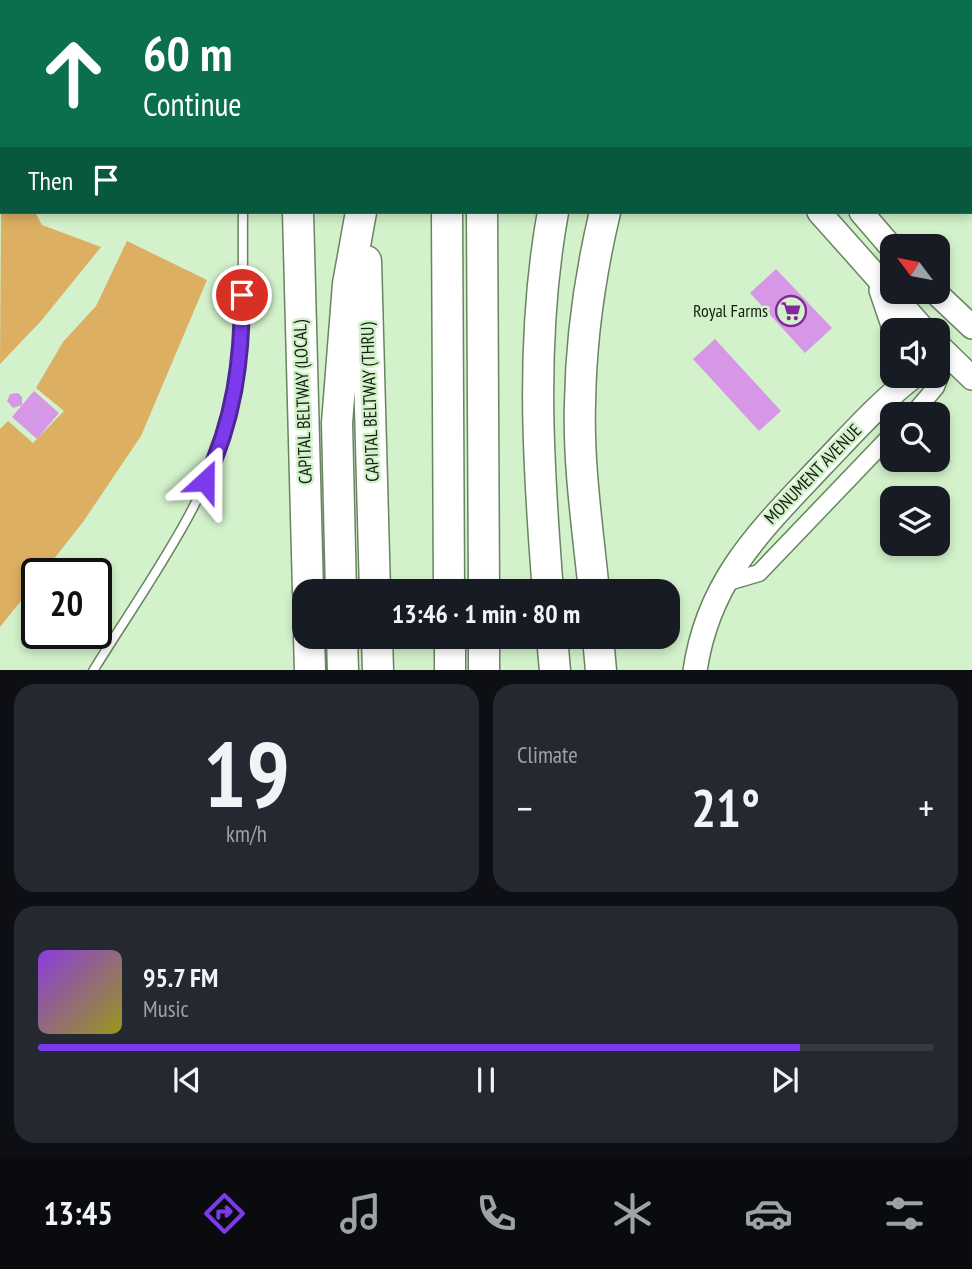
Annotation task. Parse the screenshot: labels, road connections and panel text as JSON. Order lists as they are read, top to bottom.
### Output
{
  "streets": {
    "highway": ["CAPITAL BELTWAY (LOCAL)", "CAPITAL BELTWAY (THRU)"],
    "main road": ["MONUMENT AVENUE"]
  },
  "places": {
    "supermarket": ["Royal Farms"]
  },
  "north": "top left",
  "page": {
    "turn": ["60 m", "Continue"],
    "then": "Then",
    "limit": "20",
    "trip": "13:46 · 1 min · 80 m",
    "tile": [
      ["19", "km/h"],
      "Climate"
    ],
    "heat": ["−", "21°", "+"],
    "song": ["95.7 FM", "Music"],
    "tabs": "13:45"
  }
}
